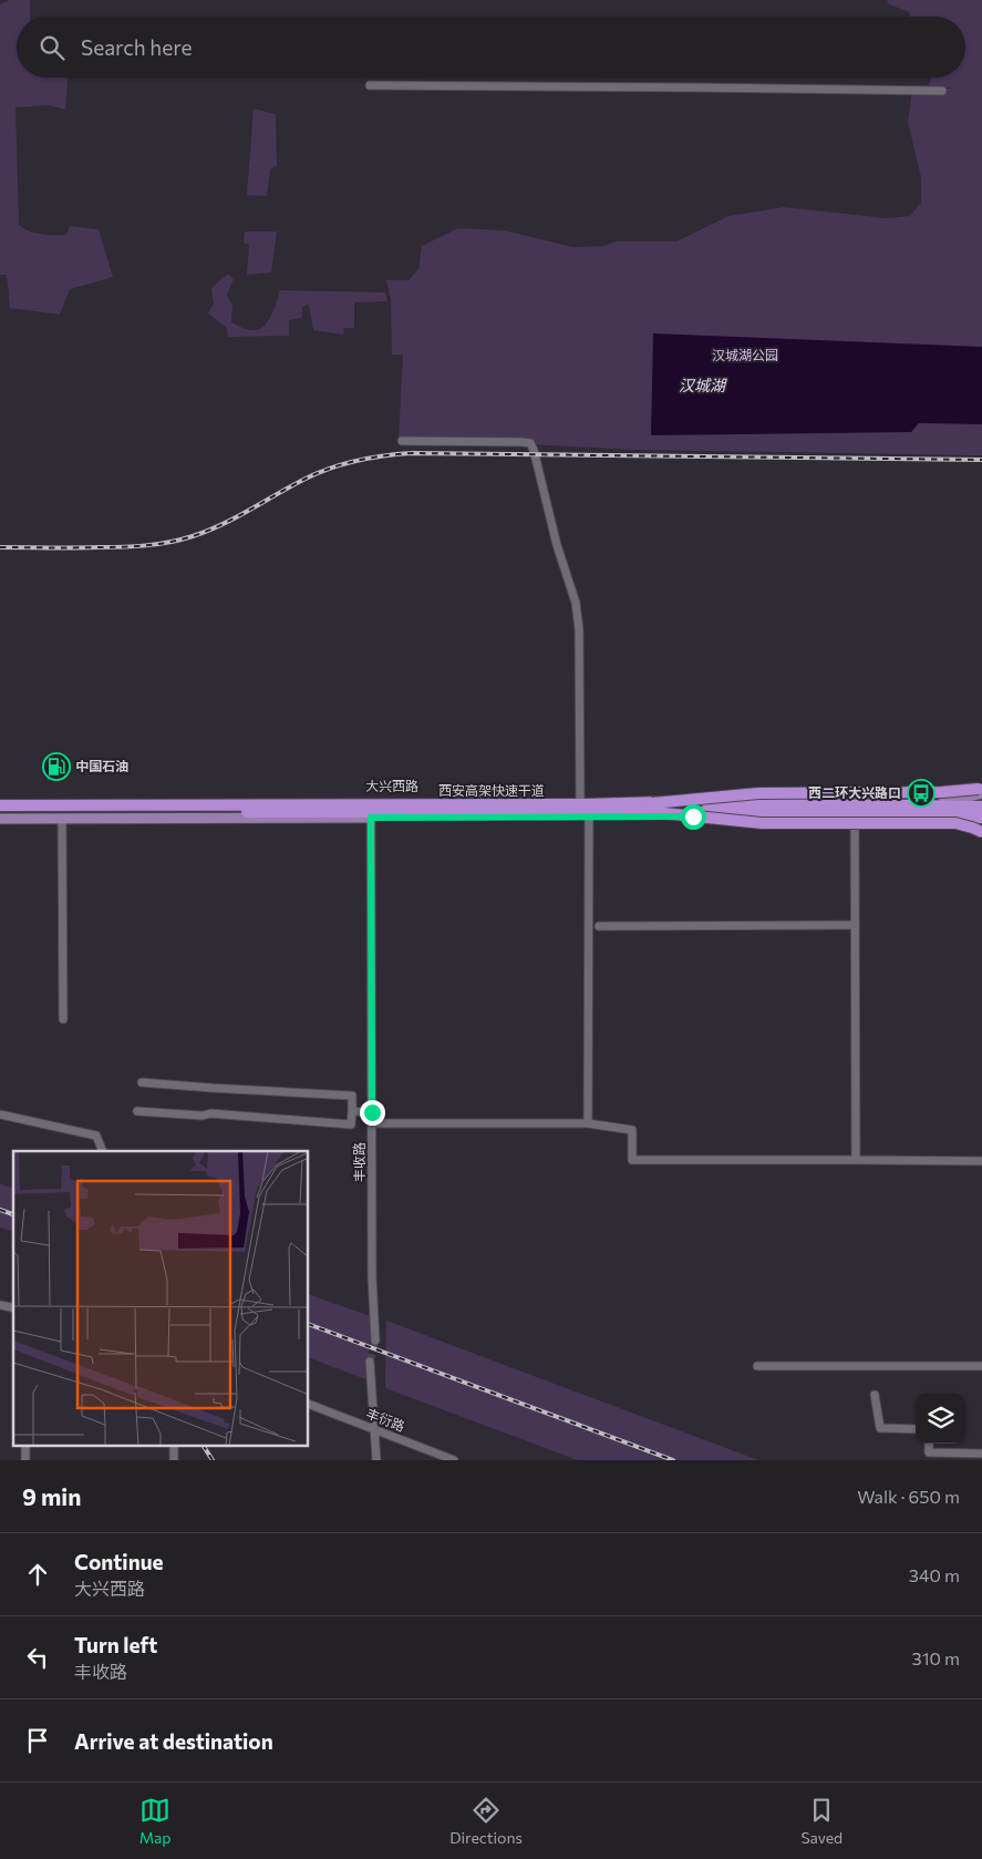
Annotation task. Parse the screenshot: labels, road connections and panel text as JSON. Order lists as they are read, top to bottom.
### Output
{
  "streets": {
    "highway": ["西安高架快速干道"],
    "main road": ["大兴西路"],
    "street": ["丰收路", "丰衍路"]
  },
  "water": ["汉城湖"],
  "parks": ["汉城湖公园"],
  "places": {
    "fuel station": ["中国石油"],
    "bus stop": ["西二环大兴路口"]
  },
  "page": {
    "search": "Search here",
    "heading": ["9 min", "Walk · 650 m"],
    "list": [
      ["Continue", "大兴西路", "340 m"],
      ["Turn left", "丰收路", "310 m"],
      "Arrive at destination"
    ],
    "nav": ["Map", "Directions", "Saved"]
  }
}
